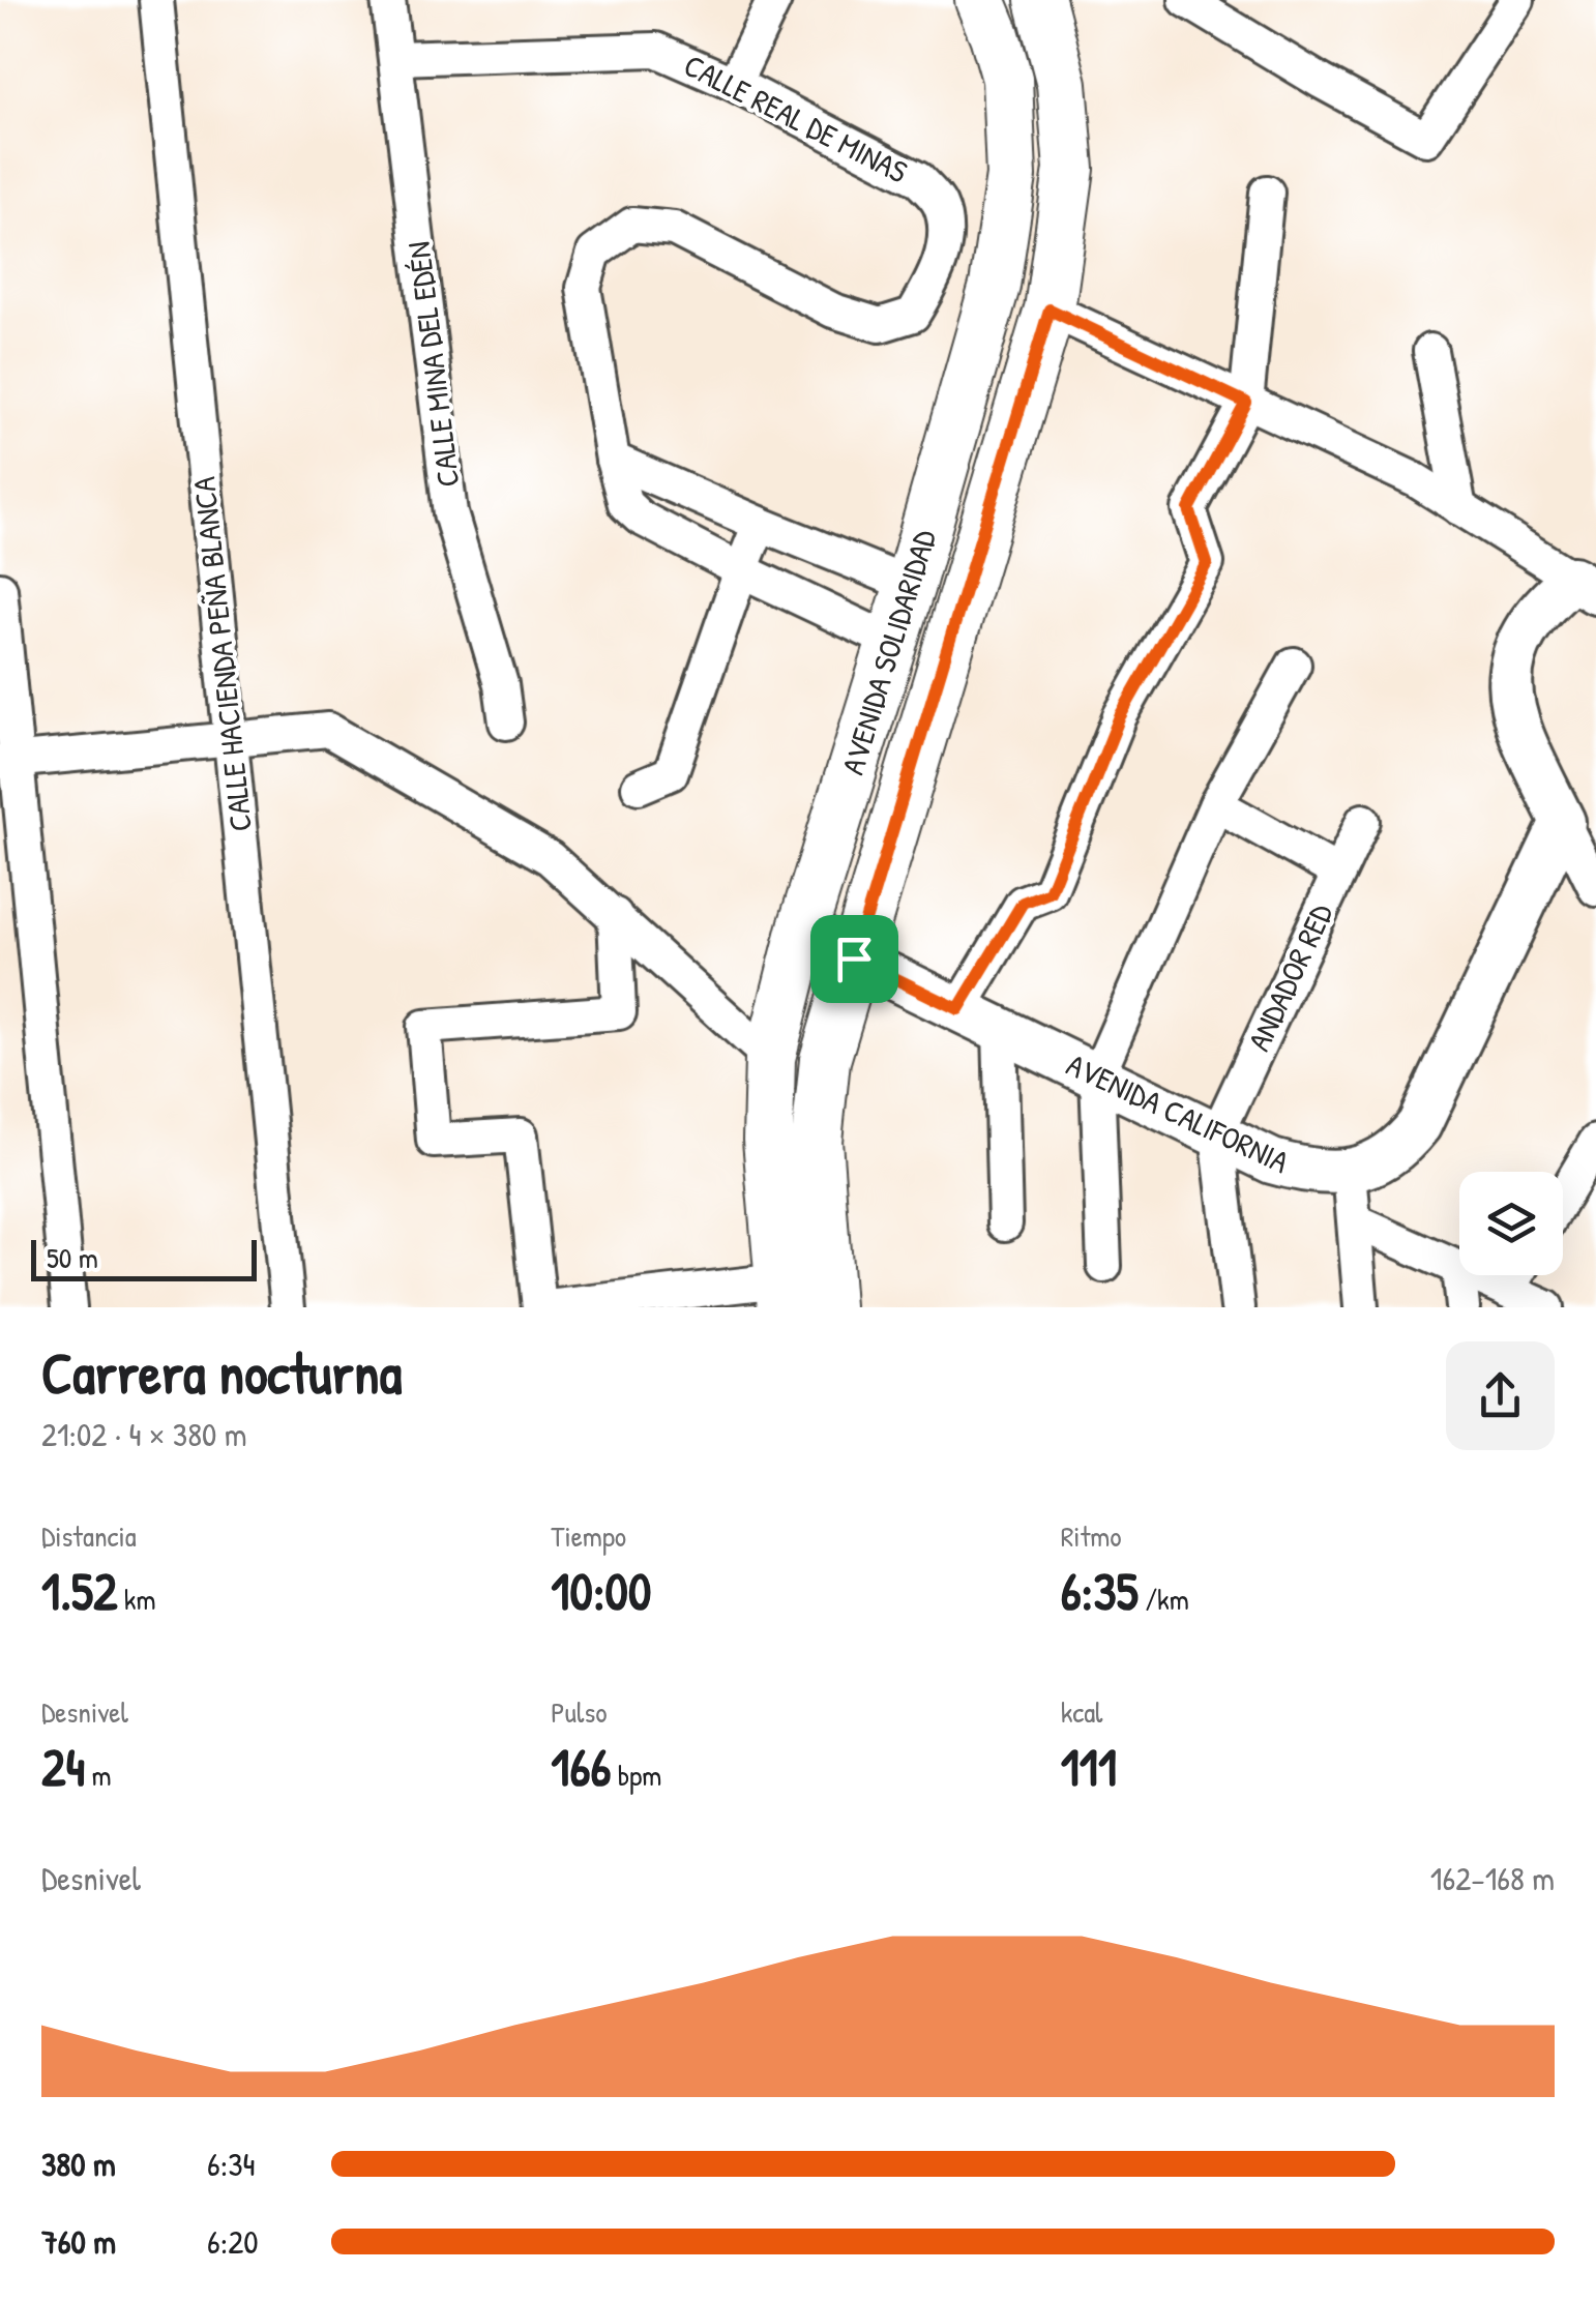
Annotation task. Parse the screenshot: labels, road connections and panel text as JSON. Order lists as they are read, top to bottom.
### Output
{
  "streets": {
    "main road": ["AVENIDA SOLIDARIDAD"],
    "street": [
      "CALLE REAL DE MINAS",
      "CALLE MINA DEL EDÉN",
      "CALLE HACIENDA PEÑA BLANCA",
      "ANDADOR RED",
      "AVENIDA CALIFORNIA"
    ]
  },
  "crossings": [
    ["CALLE REAL DE MINAS", "CALLE MINA DEL EDÉN"],
    ["CALLE REAL DE MINAS", "AVENIDA SOLIDARIDAD"],
    ["AVENIDA SOLIDARIDAD", "AVENIDA CALIFORNIA"],
    ["ANDADOR RED", "AVENIDA CALIFORNIA"]
  ],
  "scale_bar": "50 m",
  "page": {
    "scale": "50 m",
    "heading": ["Carrera nocturna", "21:02 · 4 × 380 m"],
    "stats": [
      ["Distancia", "1.52 km"],
      ["Tiempo", "10:00"],
      ["Ritmo", "6:35 /km"],
      ["Desnivel", "24 m"],
      ["Pulso", "166 bpm"],
      ["kcal", "111"]
    ],
    "chart": ["Desnivel", "162–168 m"],
    "list": [
      {
        "name": "380 m",
        "note": "6:34"
      },
      {
        "name": "760 m",
        "note": "6:20"
      }
    ]
  }
}
